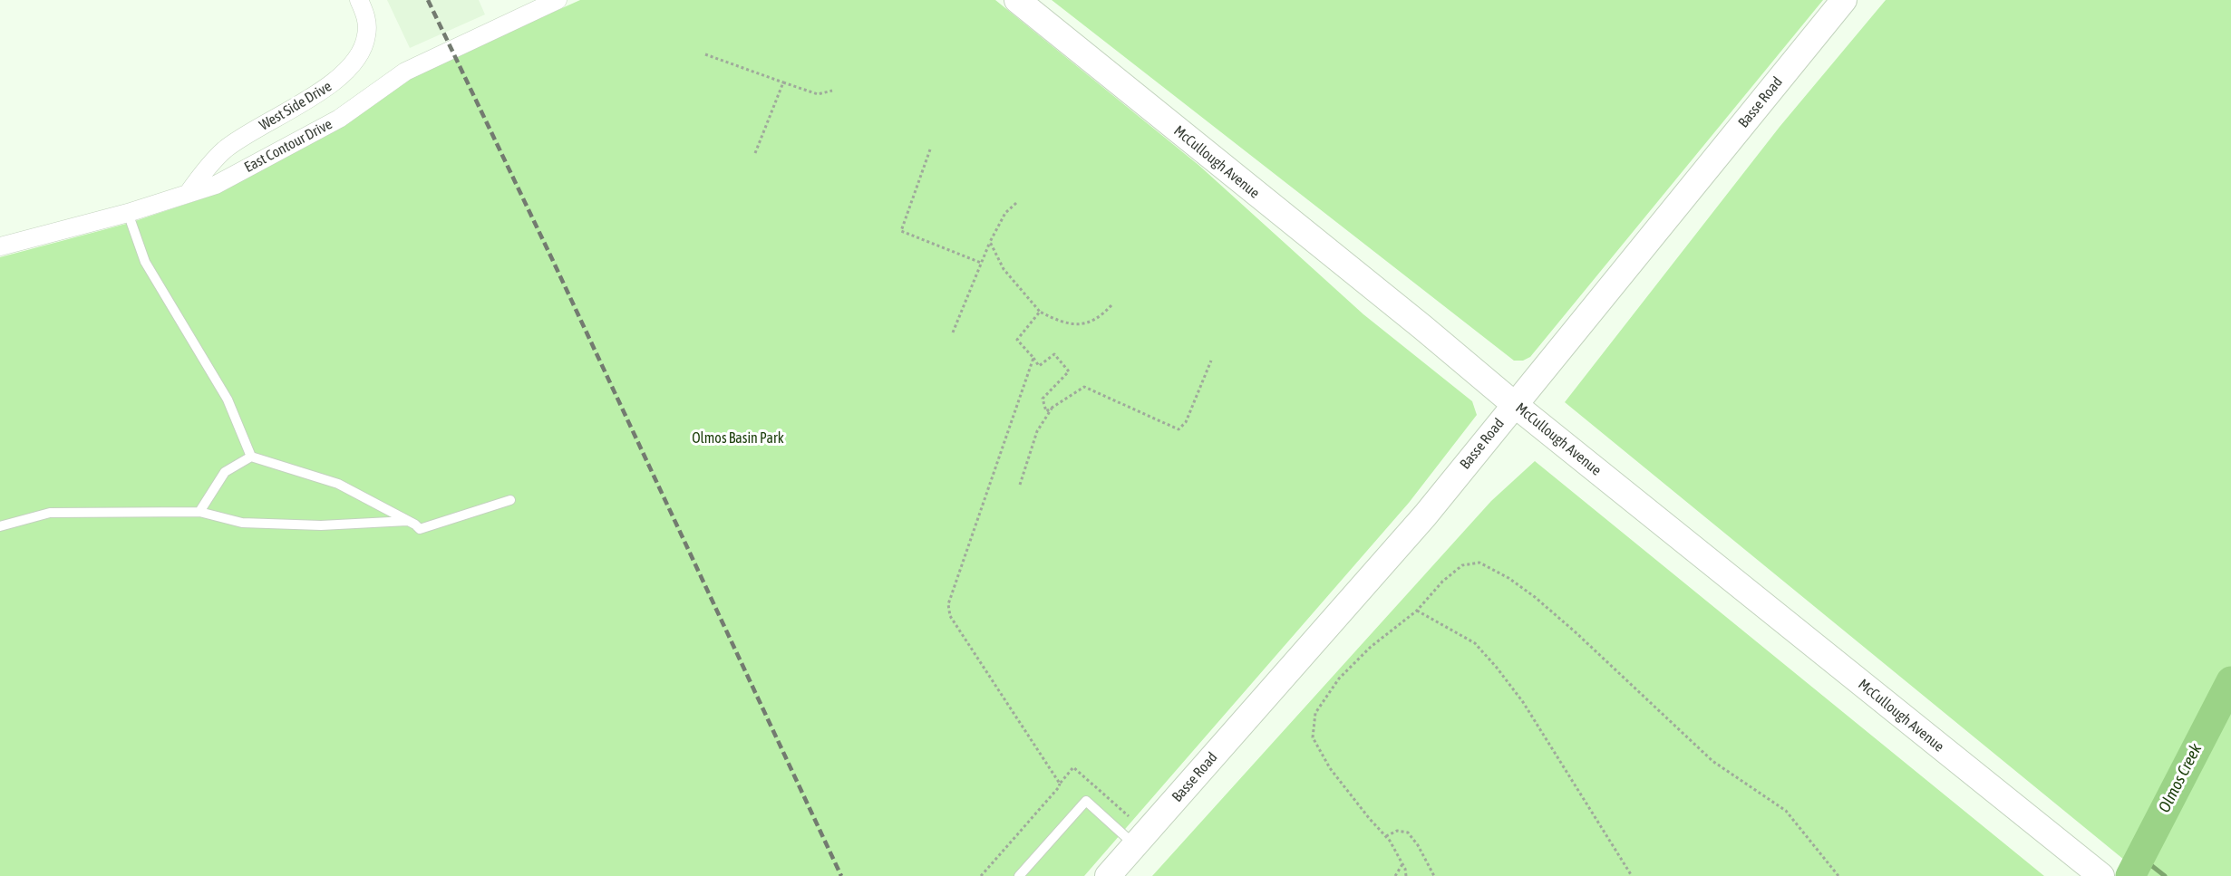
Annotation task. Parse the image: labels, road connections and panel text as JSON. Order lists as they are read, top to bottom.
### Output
{
  "streets": {
    "main road": ["Basse Road", "McCullough Avenue"],
    "street": ["West Side Drive", "East Contour Drive"]
  },
  "crossings": [
    ["Basse Road", "McCullough Avenue"],
    ["West Side Drive", "East Contour Drive"]
  ],
  "water": ["Olmos Creek"],
  "parks": ["Olmos Basin Park"]
}
